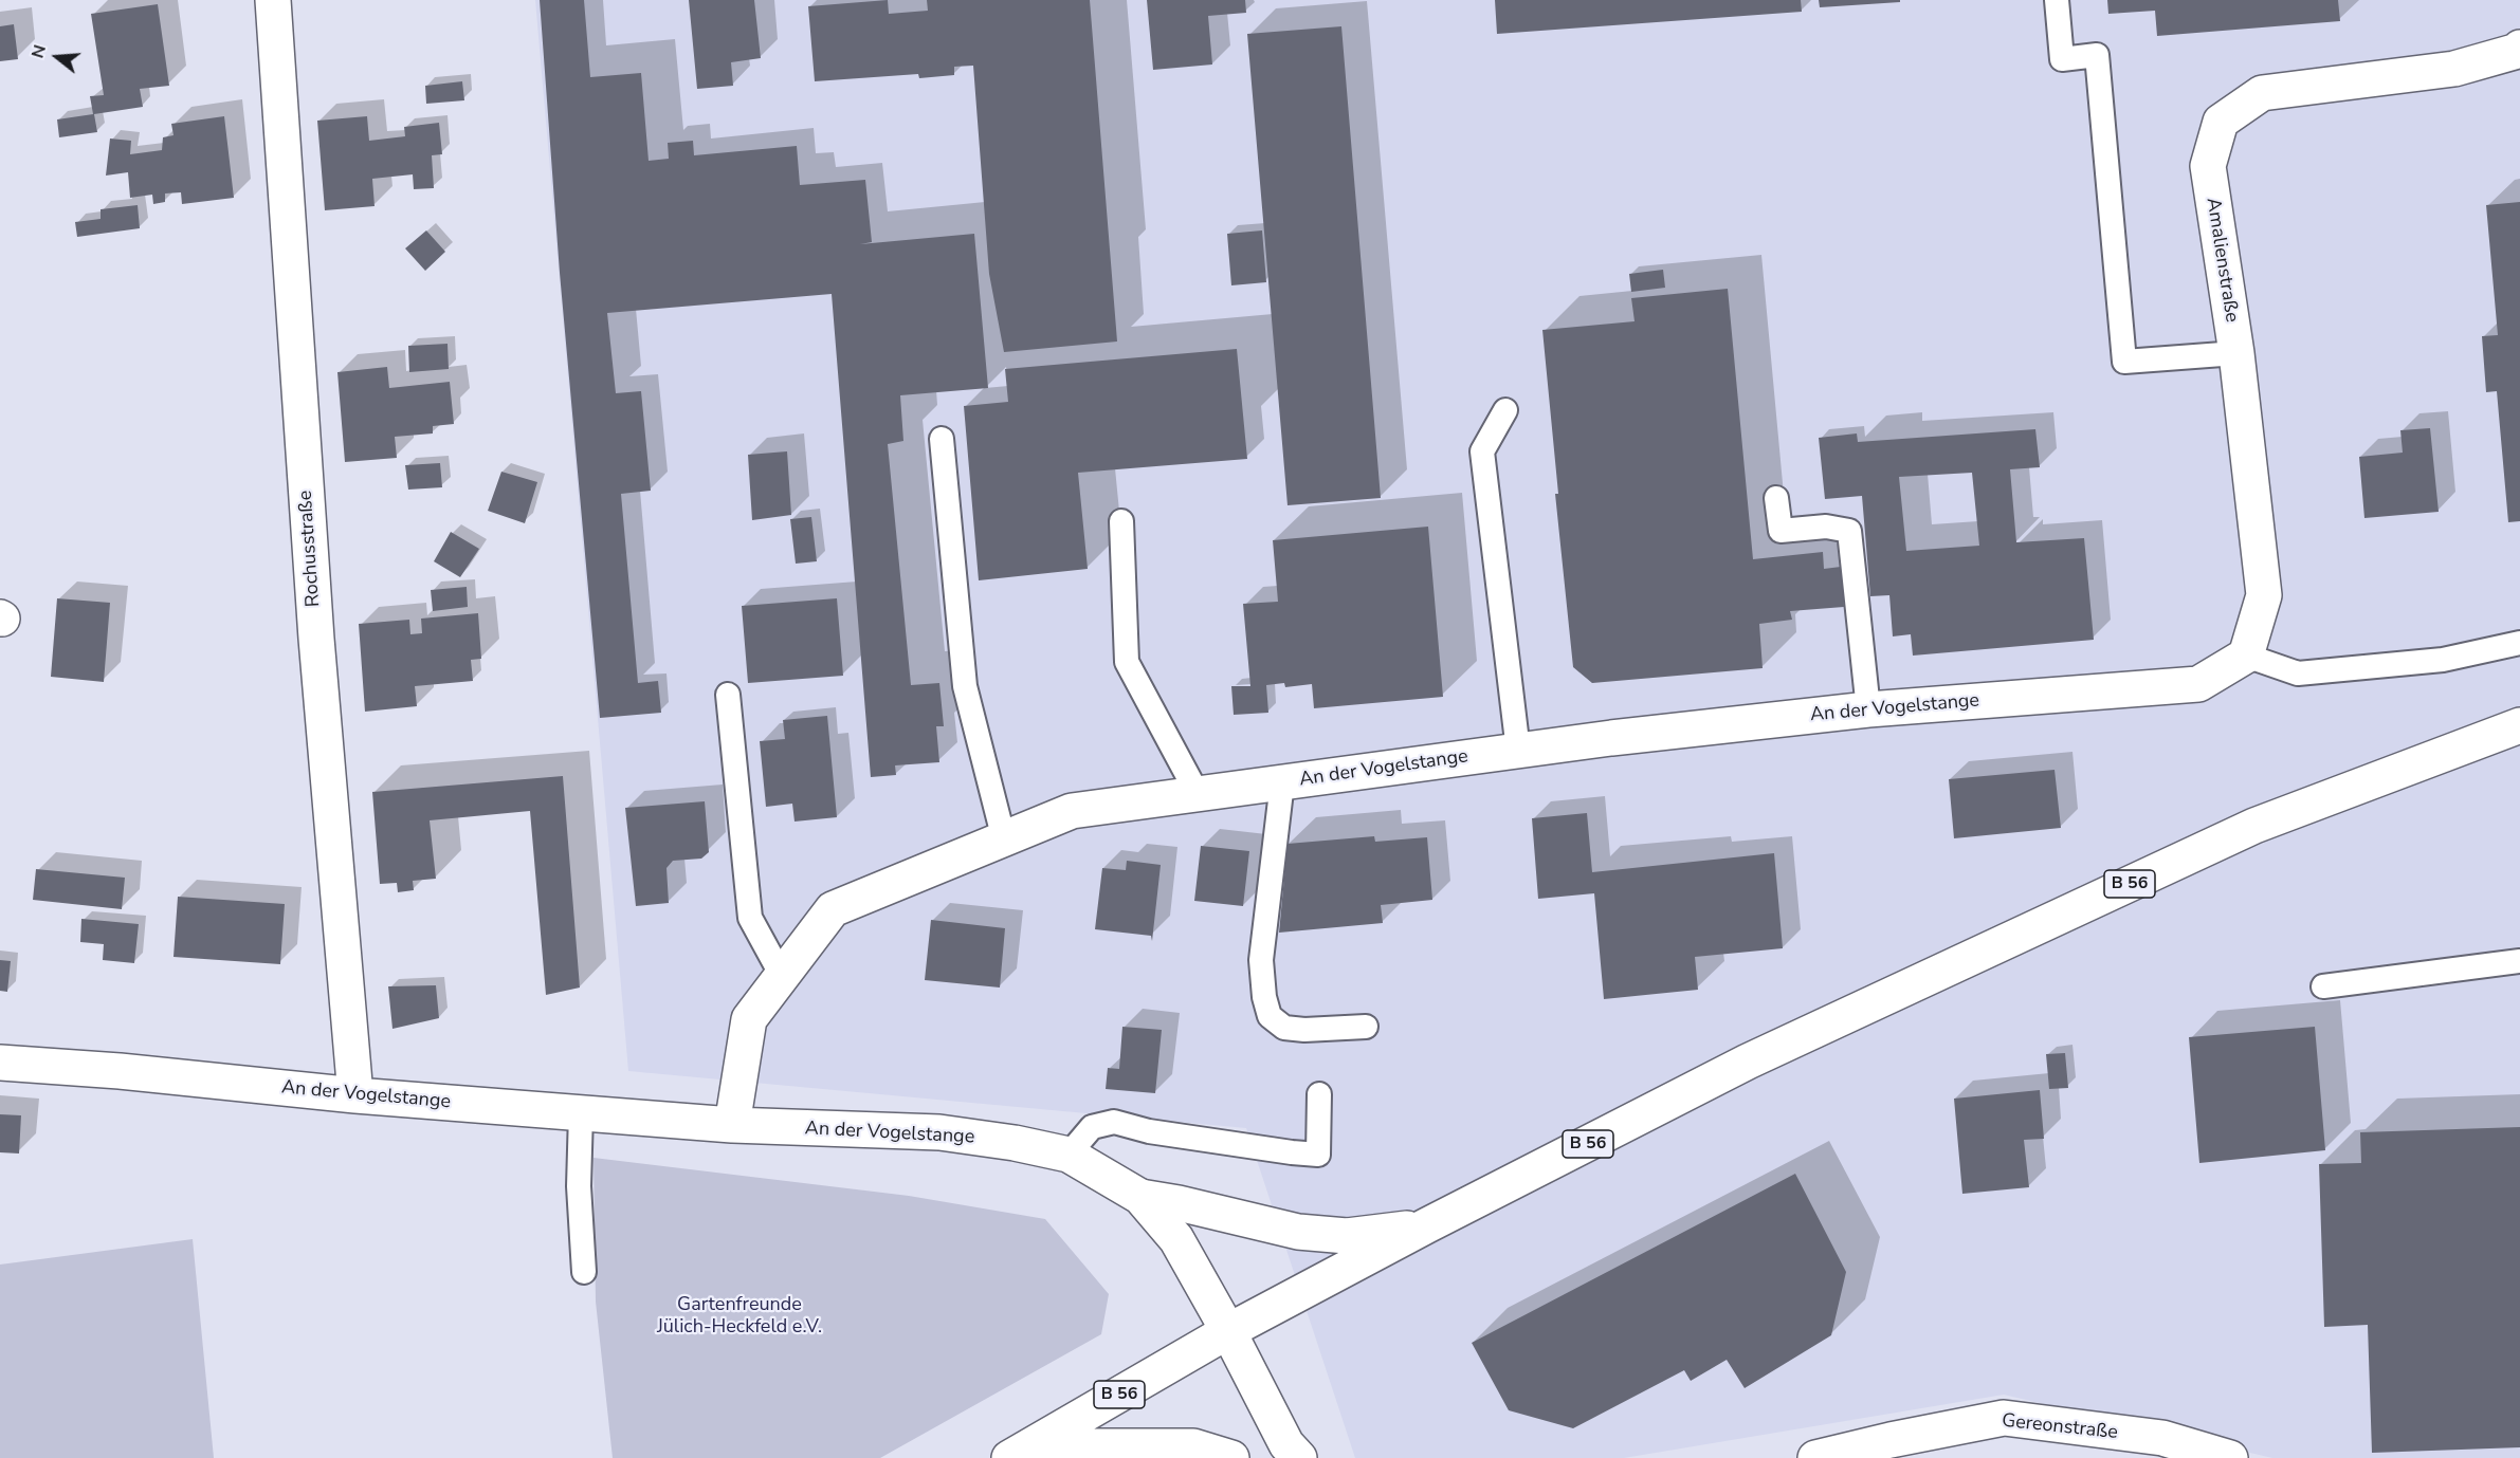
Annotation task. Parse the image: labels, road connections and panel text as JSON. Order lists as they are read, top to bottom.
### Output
{
  "streets": {
    "street": [
      "Amalienstraße",
      "Rochusstraße",
      "An der Vogelstange",
      "B 56",
      "Gereonstraße"
    ]
  },
  "crossings": [
    ["Amalienstraße", "An der Vogelstange"],
    ["Rochusstraße", "An der Vogelstange"],
    ["An der Vogelstange", "B 56"]
  ],
  "parks": ["Gartenfreunde Jülich-Heckfeld e.V."],
  "north": "left"
}
